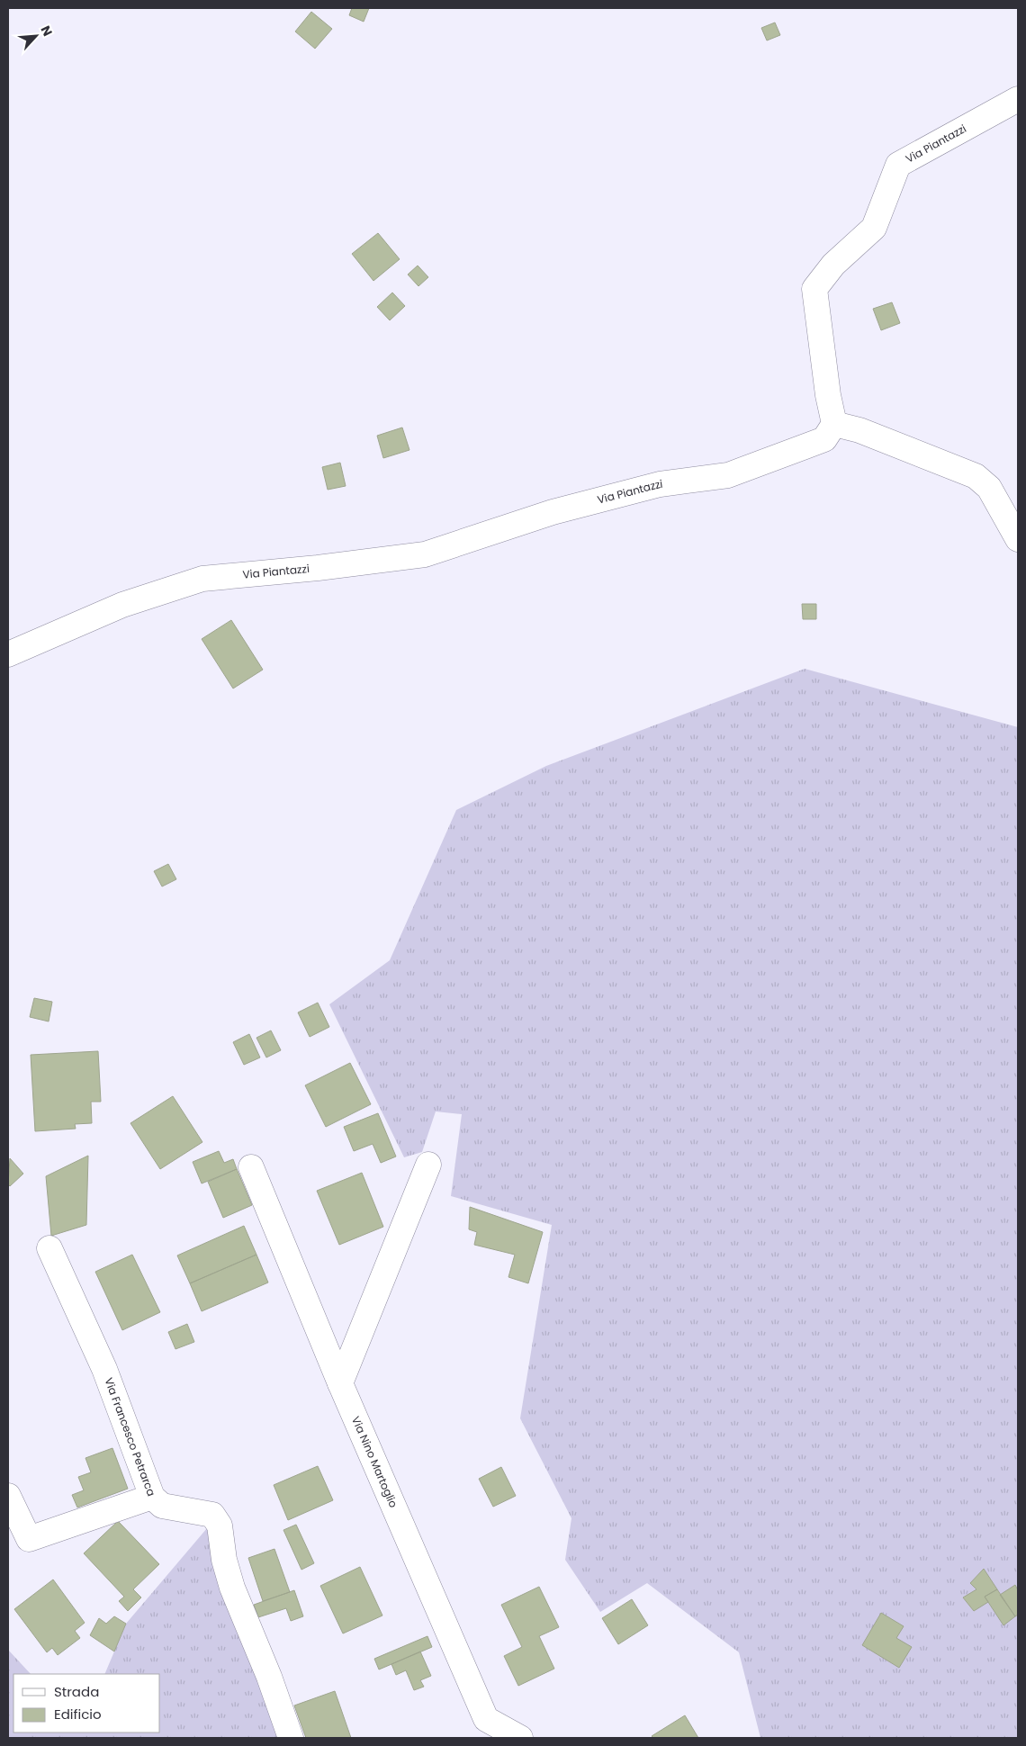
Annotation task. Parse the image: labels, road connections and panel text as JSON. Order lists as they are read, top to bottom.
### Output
{
  "streets": {
    "street": ["Via Piantazzi", "Via Francesco Petrarca", "Via Nino Martoglio"]
  },
  "legend": ["Strada", "Edificio"],
  "north": "top right"
}
